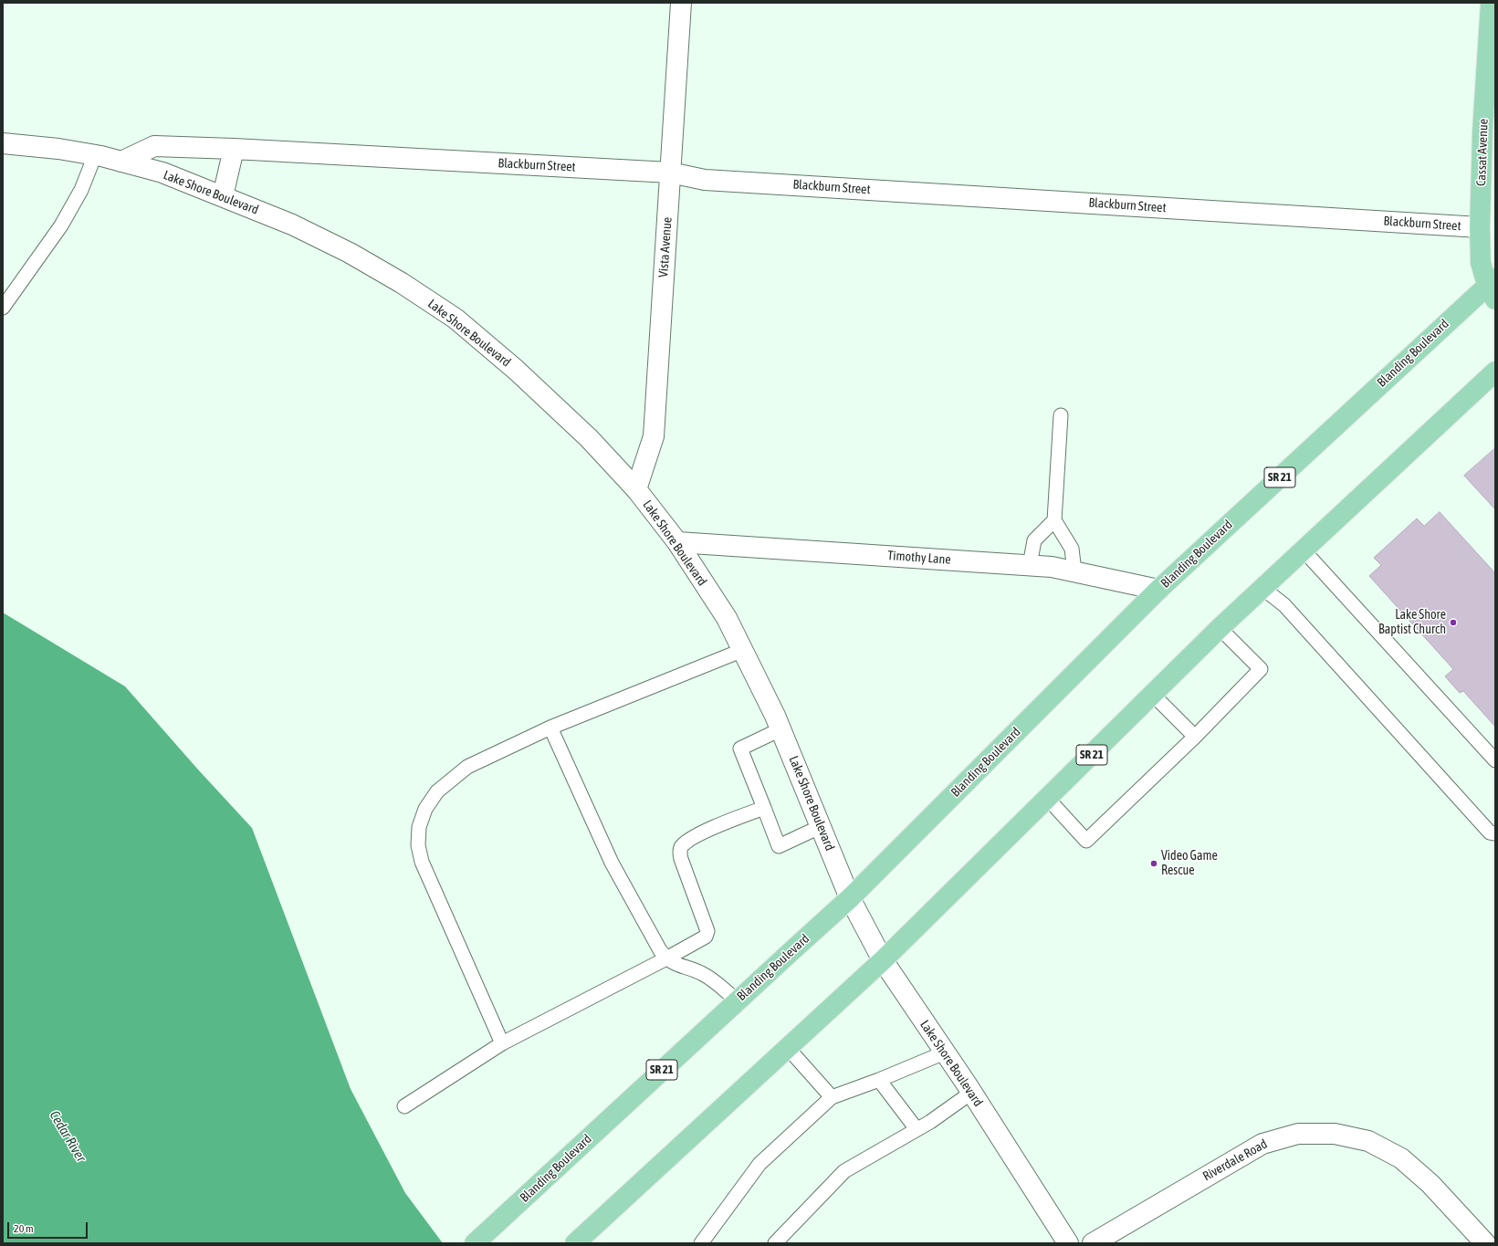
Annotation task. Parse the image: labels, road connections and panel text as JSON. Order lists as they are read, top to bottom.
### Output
{
  "streets": {
    "main road": ["Cassat Avenue", "Blanding Boulevard", "SR 21"],
    "street": [
      "Blackburn Street",
      "Lake Shore Boulevard",
      "Vista Avenue",
      "Timothy Lane",
      "Riverdale Road"
    ]
  },
  "crossings": [
    ["Cassat Avenue", "Blackburn Street"],
    ["Cassat Avenue", "Blanding Boulevard"],
    ["Blackburn Street", "Lake Shore Boulevard"],
    ["Blackburn Street", "Vista Avenue"],
    ["Lake Shore Boulevard", "Vista Avenue"],
    ["Lake Shore Boulevard", "Blanding Boulevard"],
    ["Lake Shore Boulevard", "SR 21"],
    ["Lake Shore Boulevard", "Timothy Lane"],
    ["Blanding Boulevard", "Timothy Lane"]
  ],
  "water": ["Cedar River"],
  "places": ["Lake Shore Baptist Church", "Video Game Rescue"],
  "scale_bar": "20 m"
}
